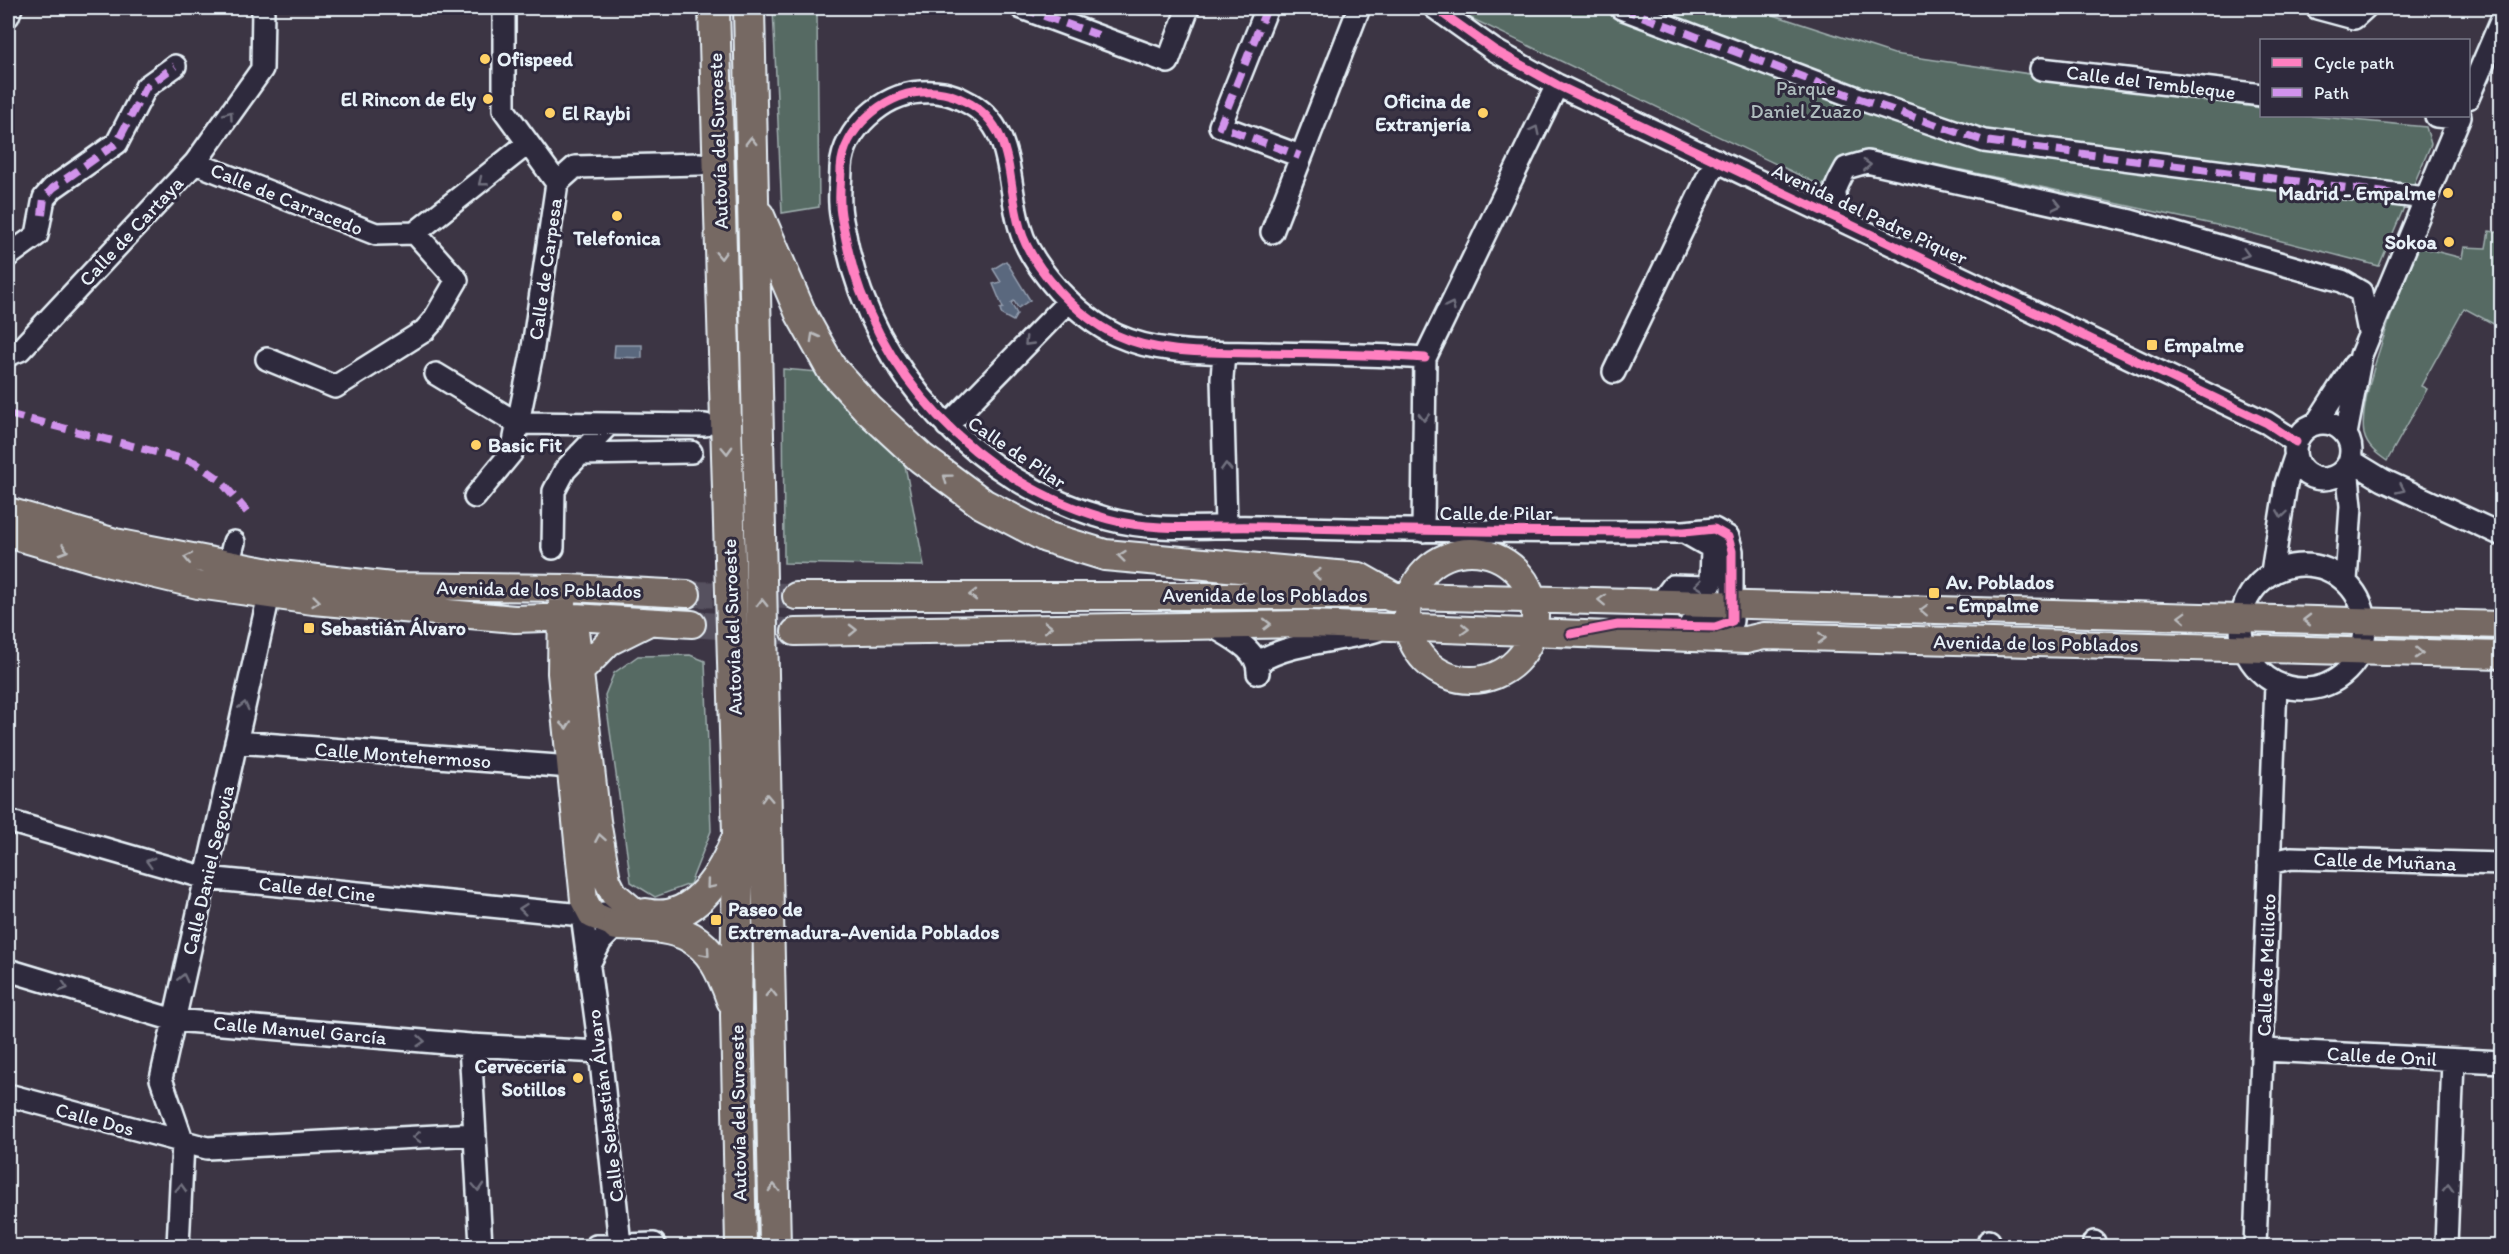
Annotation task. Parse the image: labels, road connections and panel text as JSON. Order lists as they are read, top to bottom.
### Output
{
  "streets": {
    "highway": ["Autovía del Suroeste"],
    "main road": ["Avenida de los Poblados"],
    "street": [
      "Calle del Tembleque",
      "Calle de Carracedo",
      "Avenida del Padre Piquer",
      "Calle de Cartaya",
      "Calle de Carpesa",
      "Calle de Pilar",
      "Calle Montehermoso",
      "Calle de Muñana",
      "Calle Daniel Segovia",
      "Calle del Cine",
      "Calle de Meliloto",
      "Calle Manuel García",
      "Calle de Onil",
      "Calle Sebastián Álvaro",
      "Calle Dos"
    ]
  },
  "crossings": [
    ["Calle de Carracedo", "Calle de Cartaya"],
    ["Calle de Pilar", "Avenida de los Poblados"],
    ["Calle Montehermoso", "Calle Daniel Segovia"],
    ["Calle de Muñana", "Calle de Meliloto"],
    ["Calle Daniel Segovia", "Calle del Cine"],
    ["Calle Daniel Segovia", "Calle Manuel García"],
    ["Calle Daniel Segovia", "Calle Dos"],
    ["Calle del Cine", "Calle Sebastián Álvaro"],
    ["Calle de Meliloto", "Calle de Onil"],
    ["Calle Manuel García", "Calle Sebastián Álvaro"]
  ],
  "one_way": ["Calle Daniel Segovia", "Calle del Cine"],
  "parks": ["Parque Daniel Zuazo"],
  "places": {
    "other": [
      "Ofispeed",
      "El Rincon de Ely",
      "El Raybi",
      "Oficina de Extranjería",
      "Madrid - Empalme",
      "Telefonica",
      "Sokoa",
      "Basic Fit",
      "Cervecería Sotillos"
    ],
    "transit": [
      "Empalme",
      "Av. Poblados - Empalme",
      "Sebastián Álvaro",
      "Paseo de Extremadura-Avenida Poblados"
    ]
  },
  "legend": ["Cycle path", "Path"]
}
